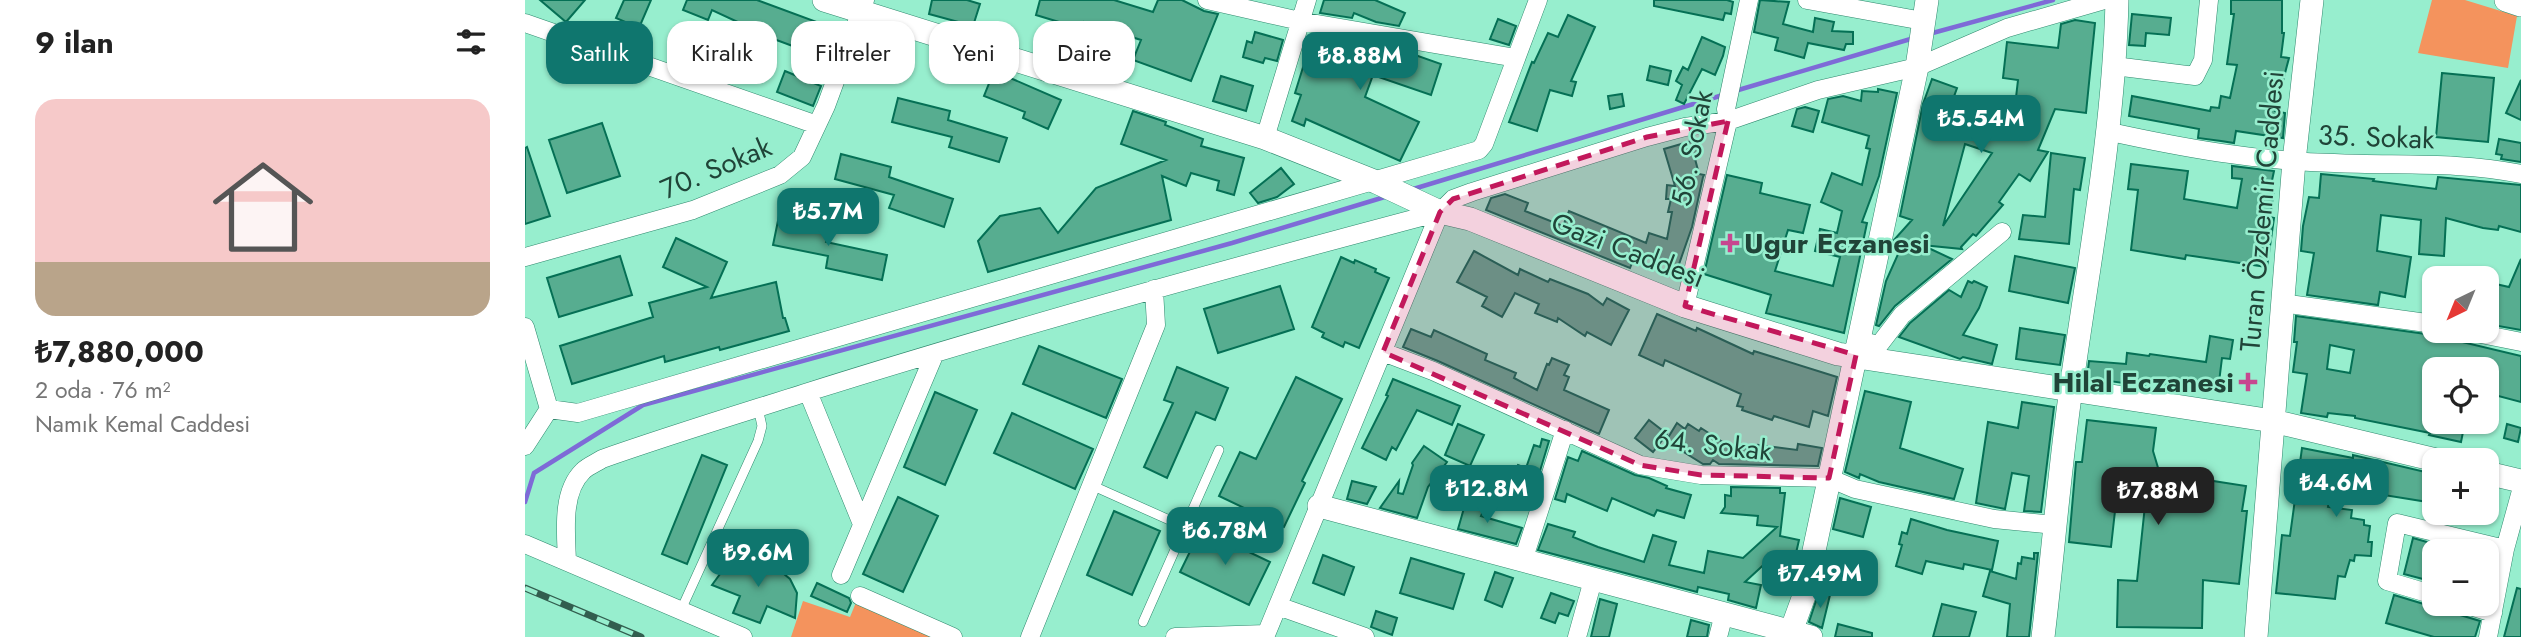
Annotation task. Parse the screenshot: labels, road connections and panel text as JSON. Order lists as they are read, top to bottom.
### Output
{
  "streets": {
    "street": [
      "35. Sokak",
      "56. Sokak",
      "70. Sokak",
      "Turan Özdemir Caddesi",
      "Gazi Caddesi",
      "64. Sokak"
    ]
  },
  "crossings": [
    ["35. Sokak", "Turan Özdemir Caddesi"],
    ["56. Sokak", "Gazi Caddesi"],
    ["70. Sokak", "Gazi Caddesi"],
    ["Turan Özdemir Caddesi", "Gazi Caddesi"]
  ],
  "places": {
    "health": ["Ugur Eczanesi", "Hilal Eczanesi"]
  },
  "north": "bottom left",
  "page": {
    "heading": "9 ilan",
    "chip": [
      "Satılık",
      "Kiralık",
      "Filtreler",
      "Yeni",
      "Daire"
    ],
    "price": [
      "₺8.88M",
      "₺5.54M",
      "₺5.7M",
      "₺4.6M",
      "₺12.8M",
      "₺7.88M",
      "₺6.78M",
      "₺9.6M",
      "₺7.49M"
    ],
    "list": [
      {
        "name": "₺7,880,000",
        "note": "2 oda · 76 m² · Namık Kemal Caddesi"
      }
    ],
    "map_buttons": ["+", "−"]
  }
}
